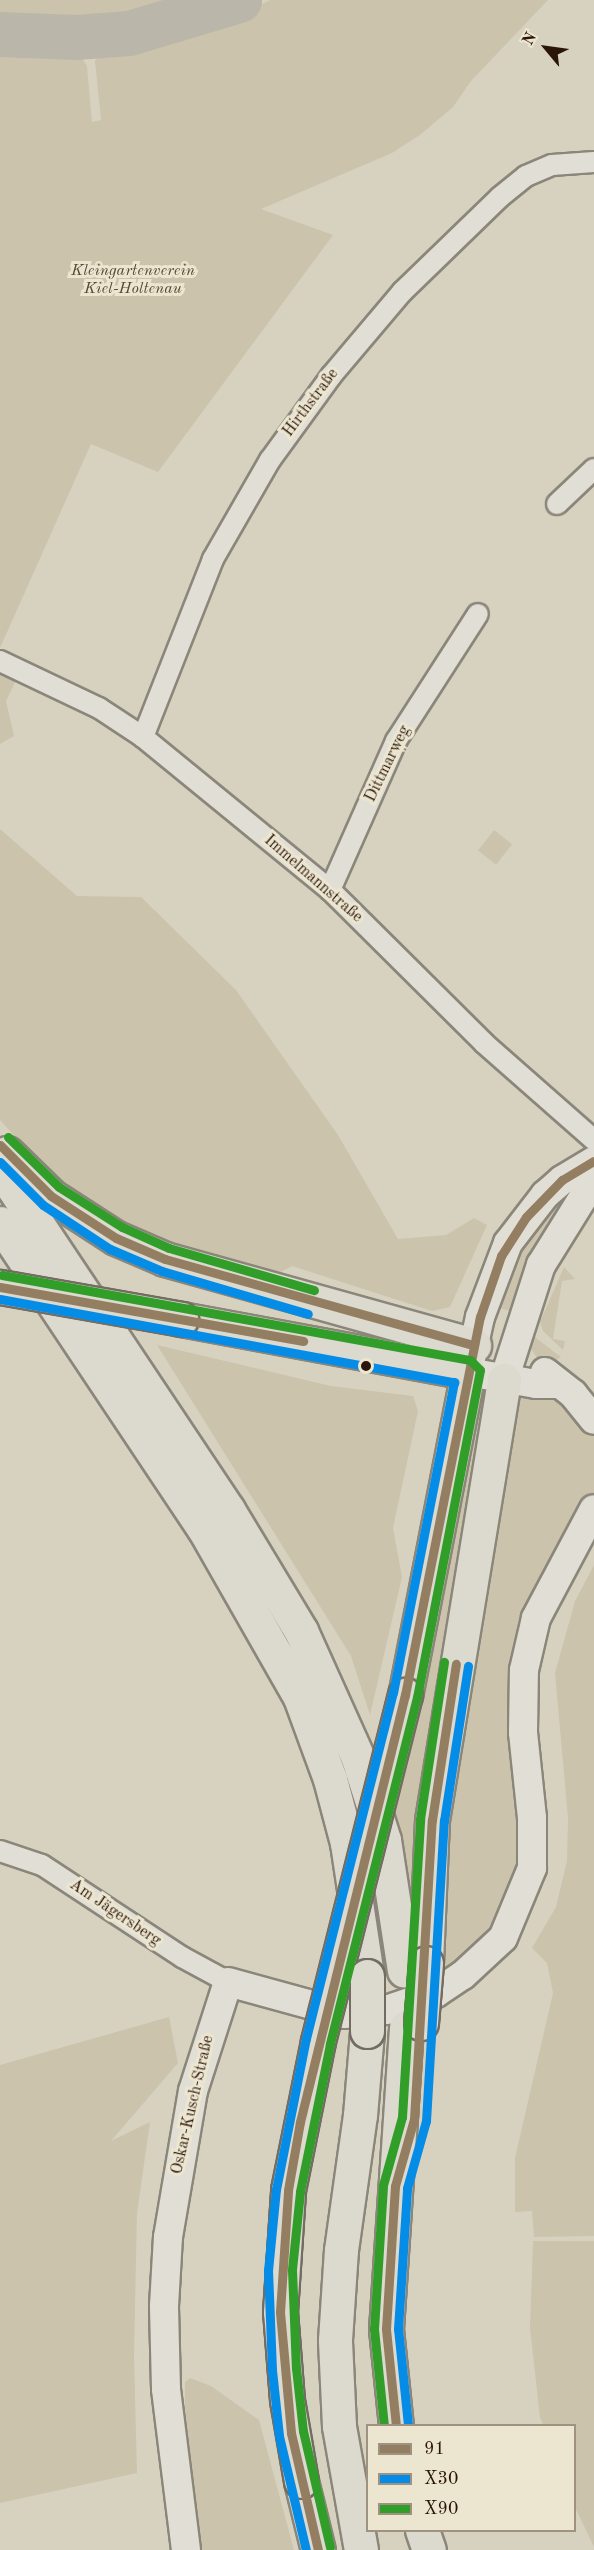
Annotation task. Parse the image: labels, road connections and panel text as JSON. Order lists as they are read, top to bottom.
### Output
{
  "streets": {
    "street": [
      "Hirthstraße",
      "Dittmarweg",
      "Immelmannstraße",
      "Am Jägersberg",
      "Oskar-Kusch-Straße"
    ]
  },
  "crossings": [
    ["Hirthstraße", "Immelmannstraße"],
    ["Dittmarweg", "Immelmannstraße"],
    ["Am Jägersberg", "Oskar-Kusch-Straße"]
  ],
  "parks": ["Kleingartenverein Kiel-Holtenau"],
  "lines": ["transit line X90", "transit line 91", "transit line X30"],
  "legend": ["91", "X30", "X90"],
  "north": "top left"
}
